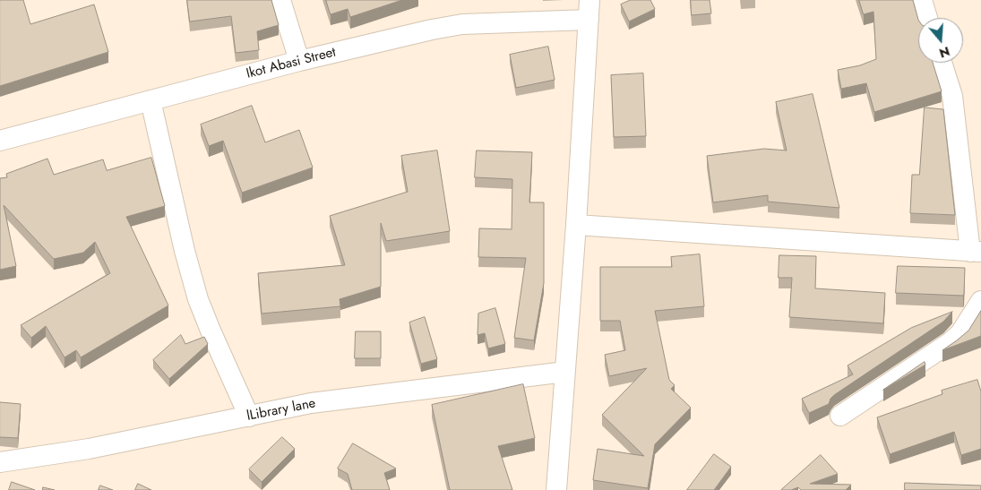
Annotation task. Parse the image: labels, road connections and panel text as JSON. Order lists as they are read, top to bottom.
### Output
{
  "streets": {
    "street": ["Ikot Abasi Street", "lLibrary lane"]
  },
  "north": "bottom"
}
